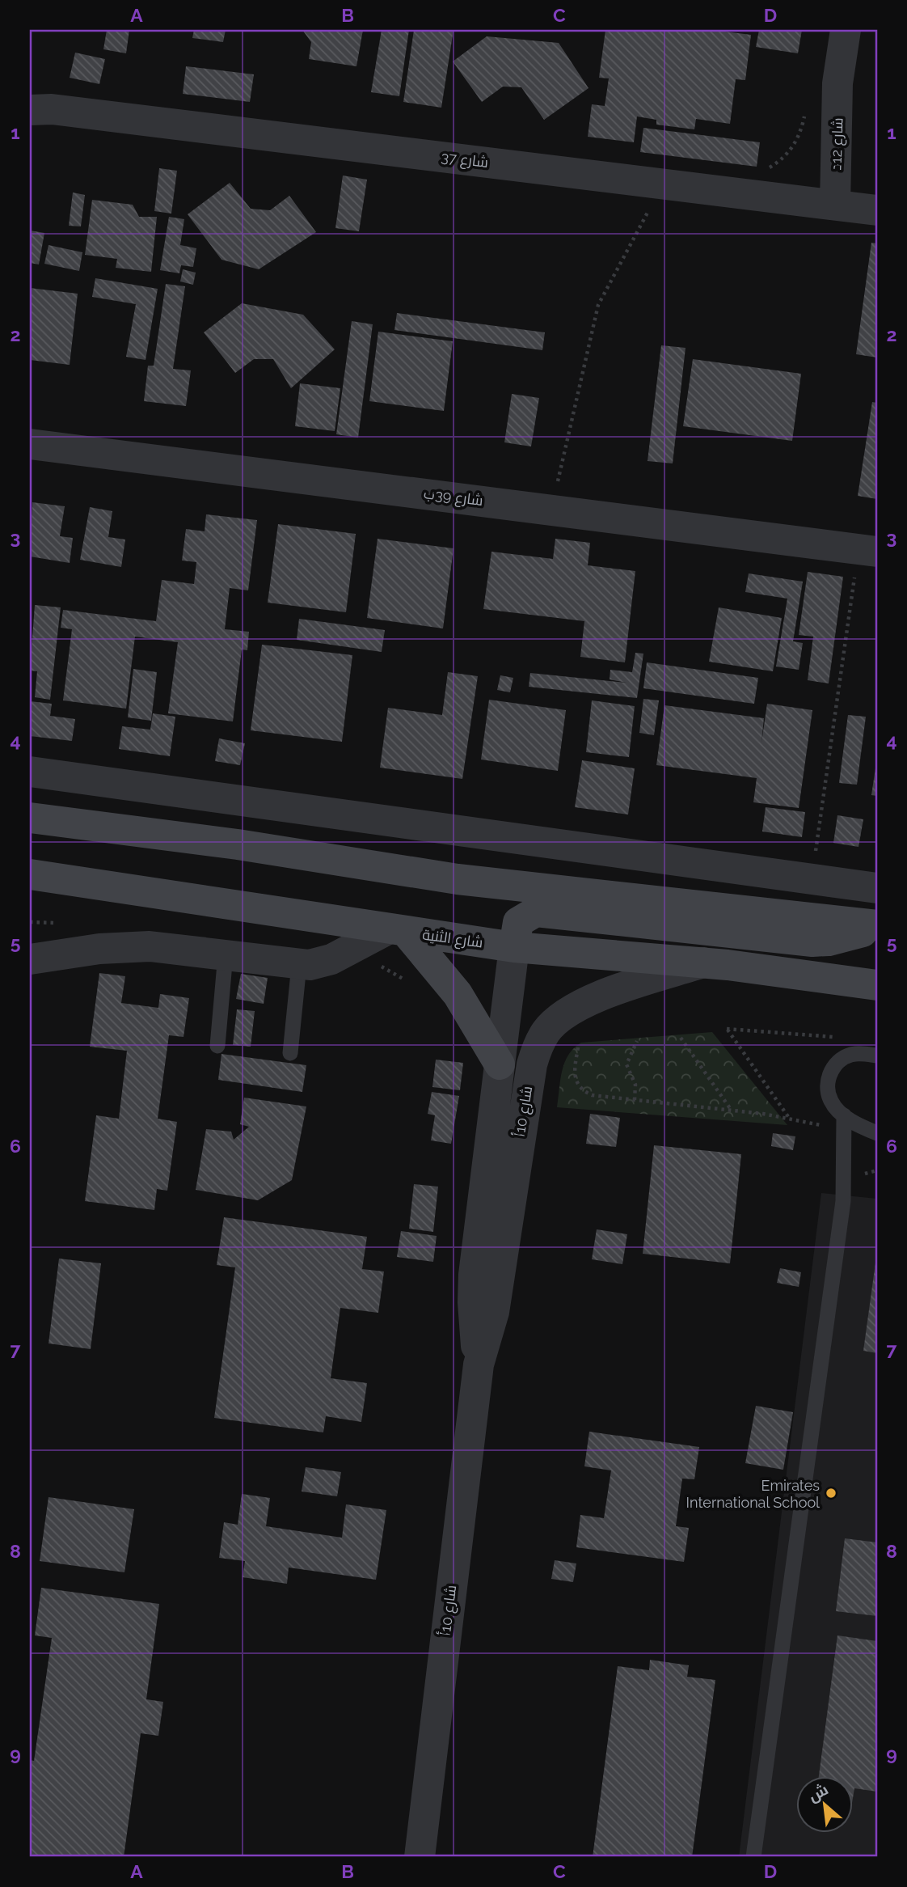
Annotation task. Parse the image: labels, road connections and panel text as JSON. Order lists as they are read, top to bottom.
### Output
{
  "streets": {
    "main road": ["شارع الثنية"],
    "street": [
      "شارع 12د",
      "شارع 37",
      "شارع 39ب",
      "شارع 10أ"
    ]
  },
  "crossings": [
    ["شارع 12د", "شارع 37"],
    ["شارع الثنية", "شارع 10أ"]
  ],
  "places": ["Emirates International School"],
  "north": "top left",
  "grid": {
    "columns": [
      "A",
      "B",
      "C",
      "D"
    ],
    "rows": [
      "1",
      "2",
      "3",
      "4",
      "5",
      "6",
      "7",
      "8",
      "9"
    ]
  }
}
